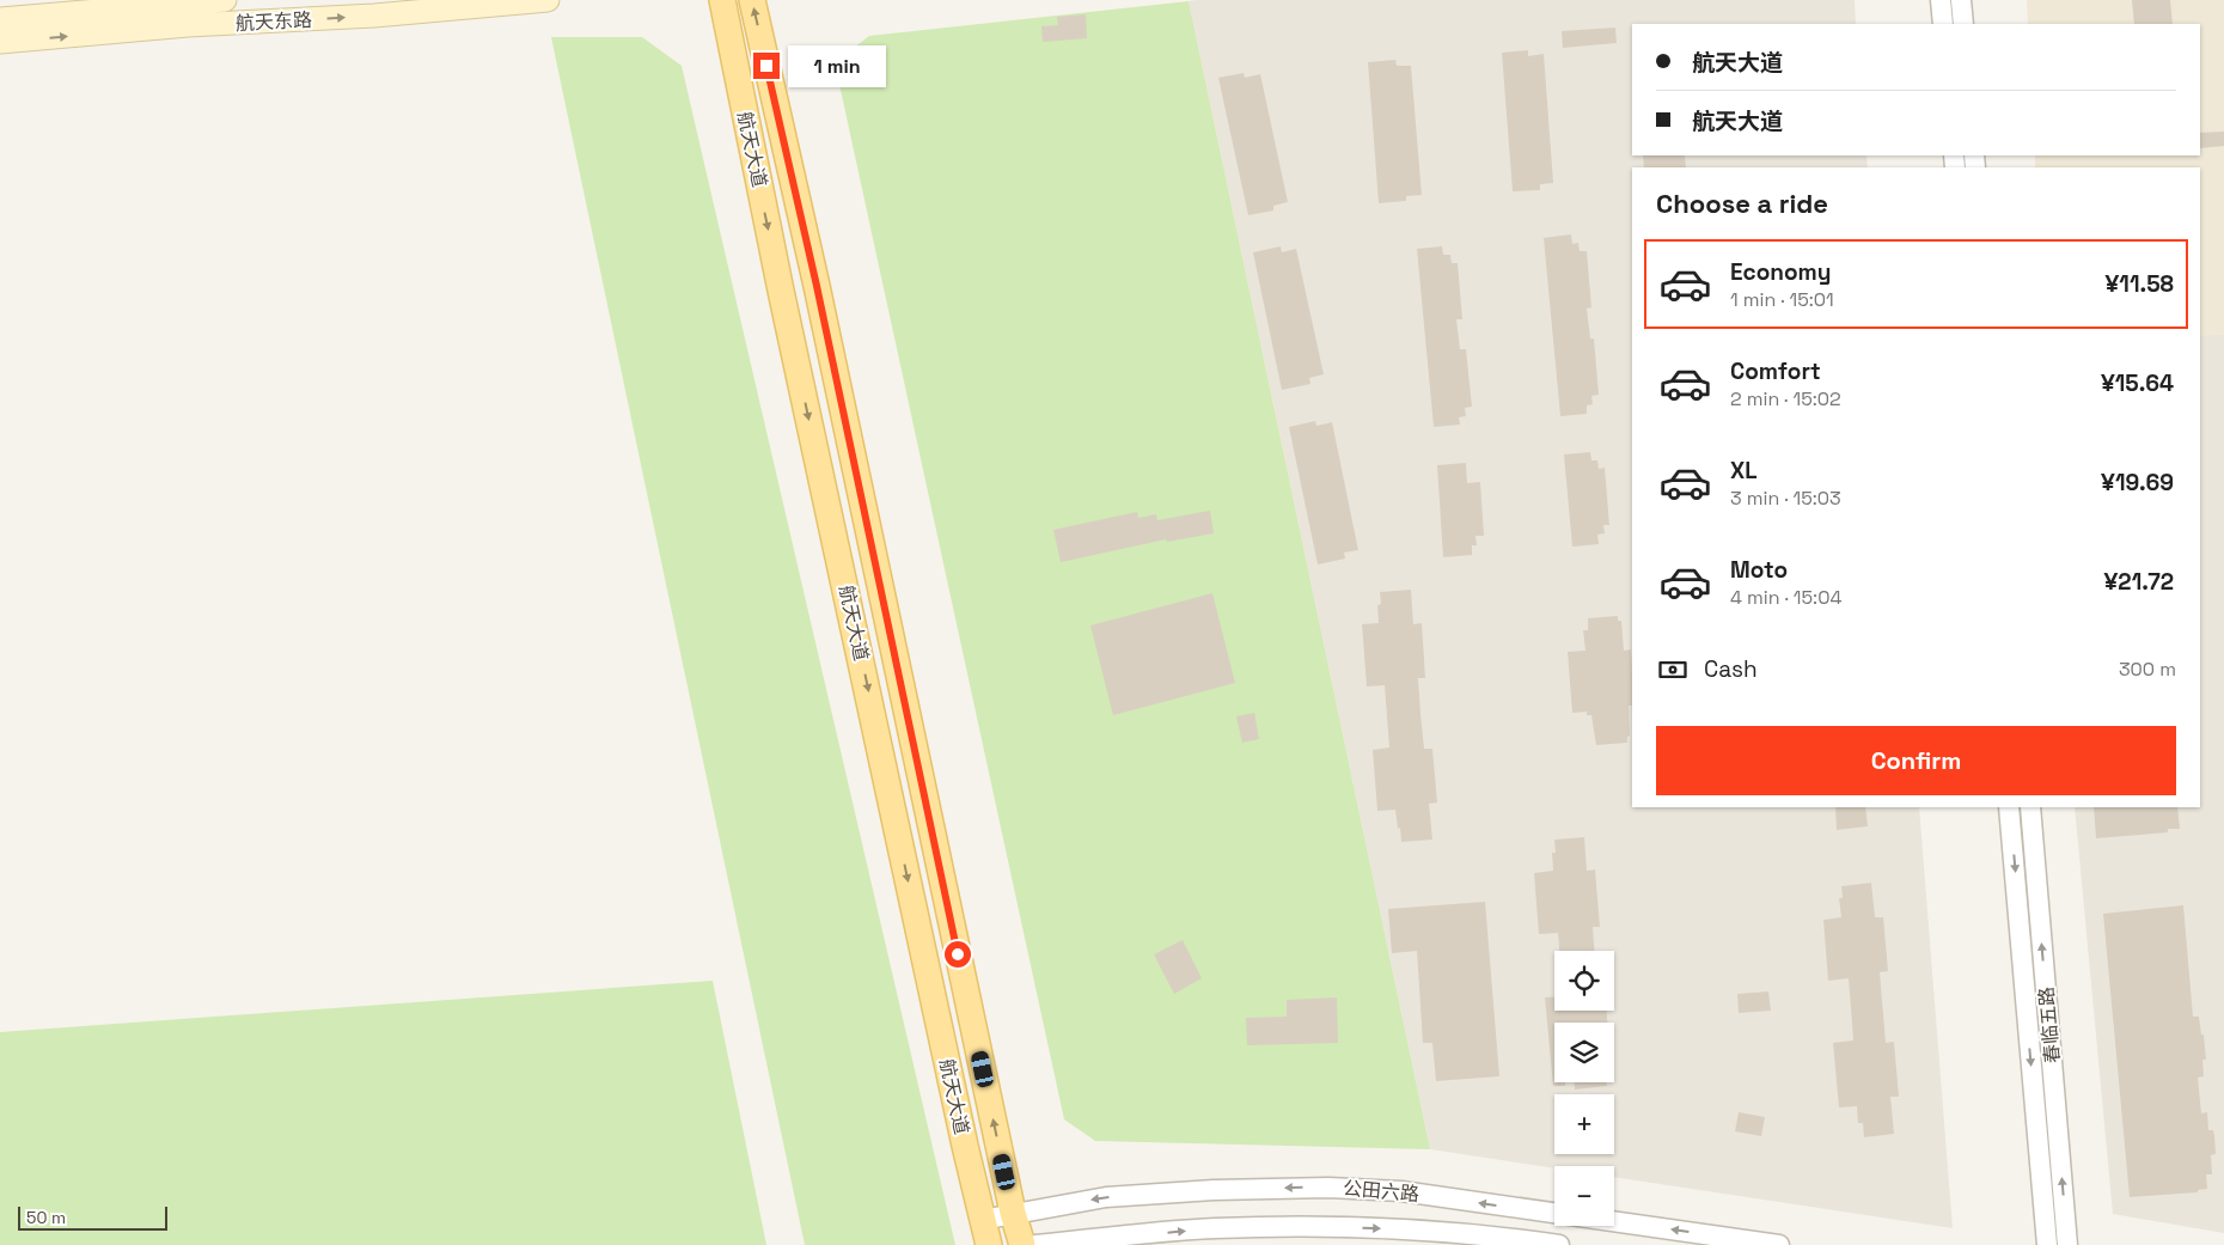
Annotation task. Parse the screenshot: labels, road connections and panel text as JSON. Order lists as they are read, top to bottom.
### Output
{
  "streets": {
    "main road": ["航天东路", "航天大道"],
    "street": ["春临五路", "公田六路"]
  },
  "crossings": [
    ["航天大道", "公田六路"]
  ],
  "scale_bar": "50 m",
  "page": {
    "banner": ["航天大道", "航天大道"],
    "bubble": "1 min",
    "heading": "Choose a ride",
    "list": [
      {
        "name": "Economy",
        "note": "1 min · 15:01",
        "value": "¥11.58"
      },
      {
        "name": "Comfort",
        "note": "2 min · 15:02",
        "value": "¥15.64"
      },
      {
        "name": "XL",
        "note": "3 min · 15:03",
        "value": "¥19.69"
      },
      {
        "name": "Moto",
        "note": "4 min · 15:04",
        "value": "¥21.72"
      }
    ],
    "pay": ["Cash", "300 m"],
    "buttons": "Confirm",
    "map_buttons": ["+", "−"],
    "scale": "50 m"
  }
}
